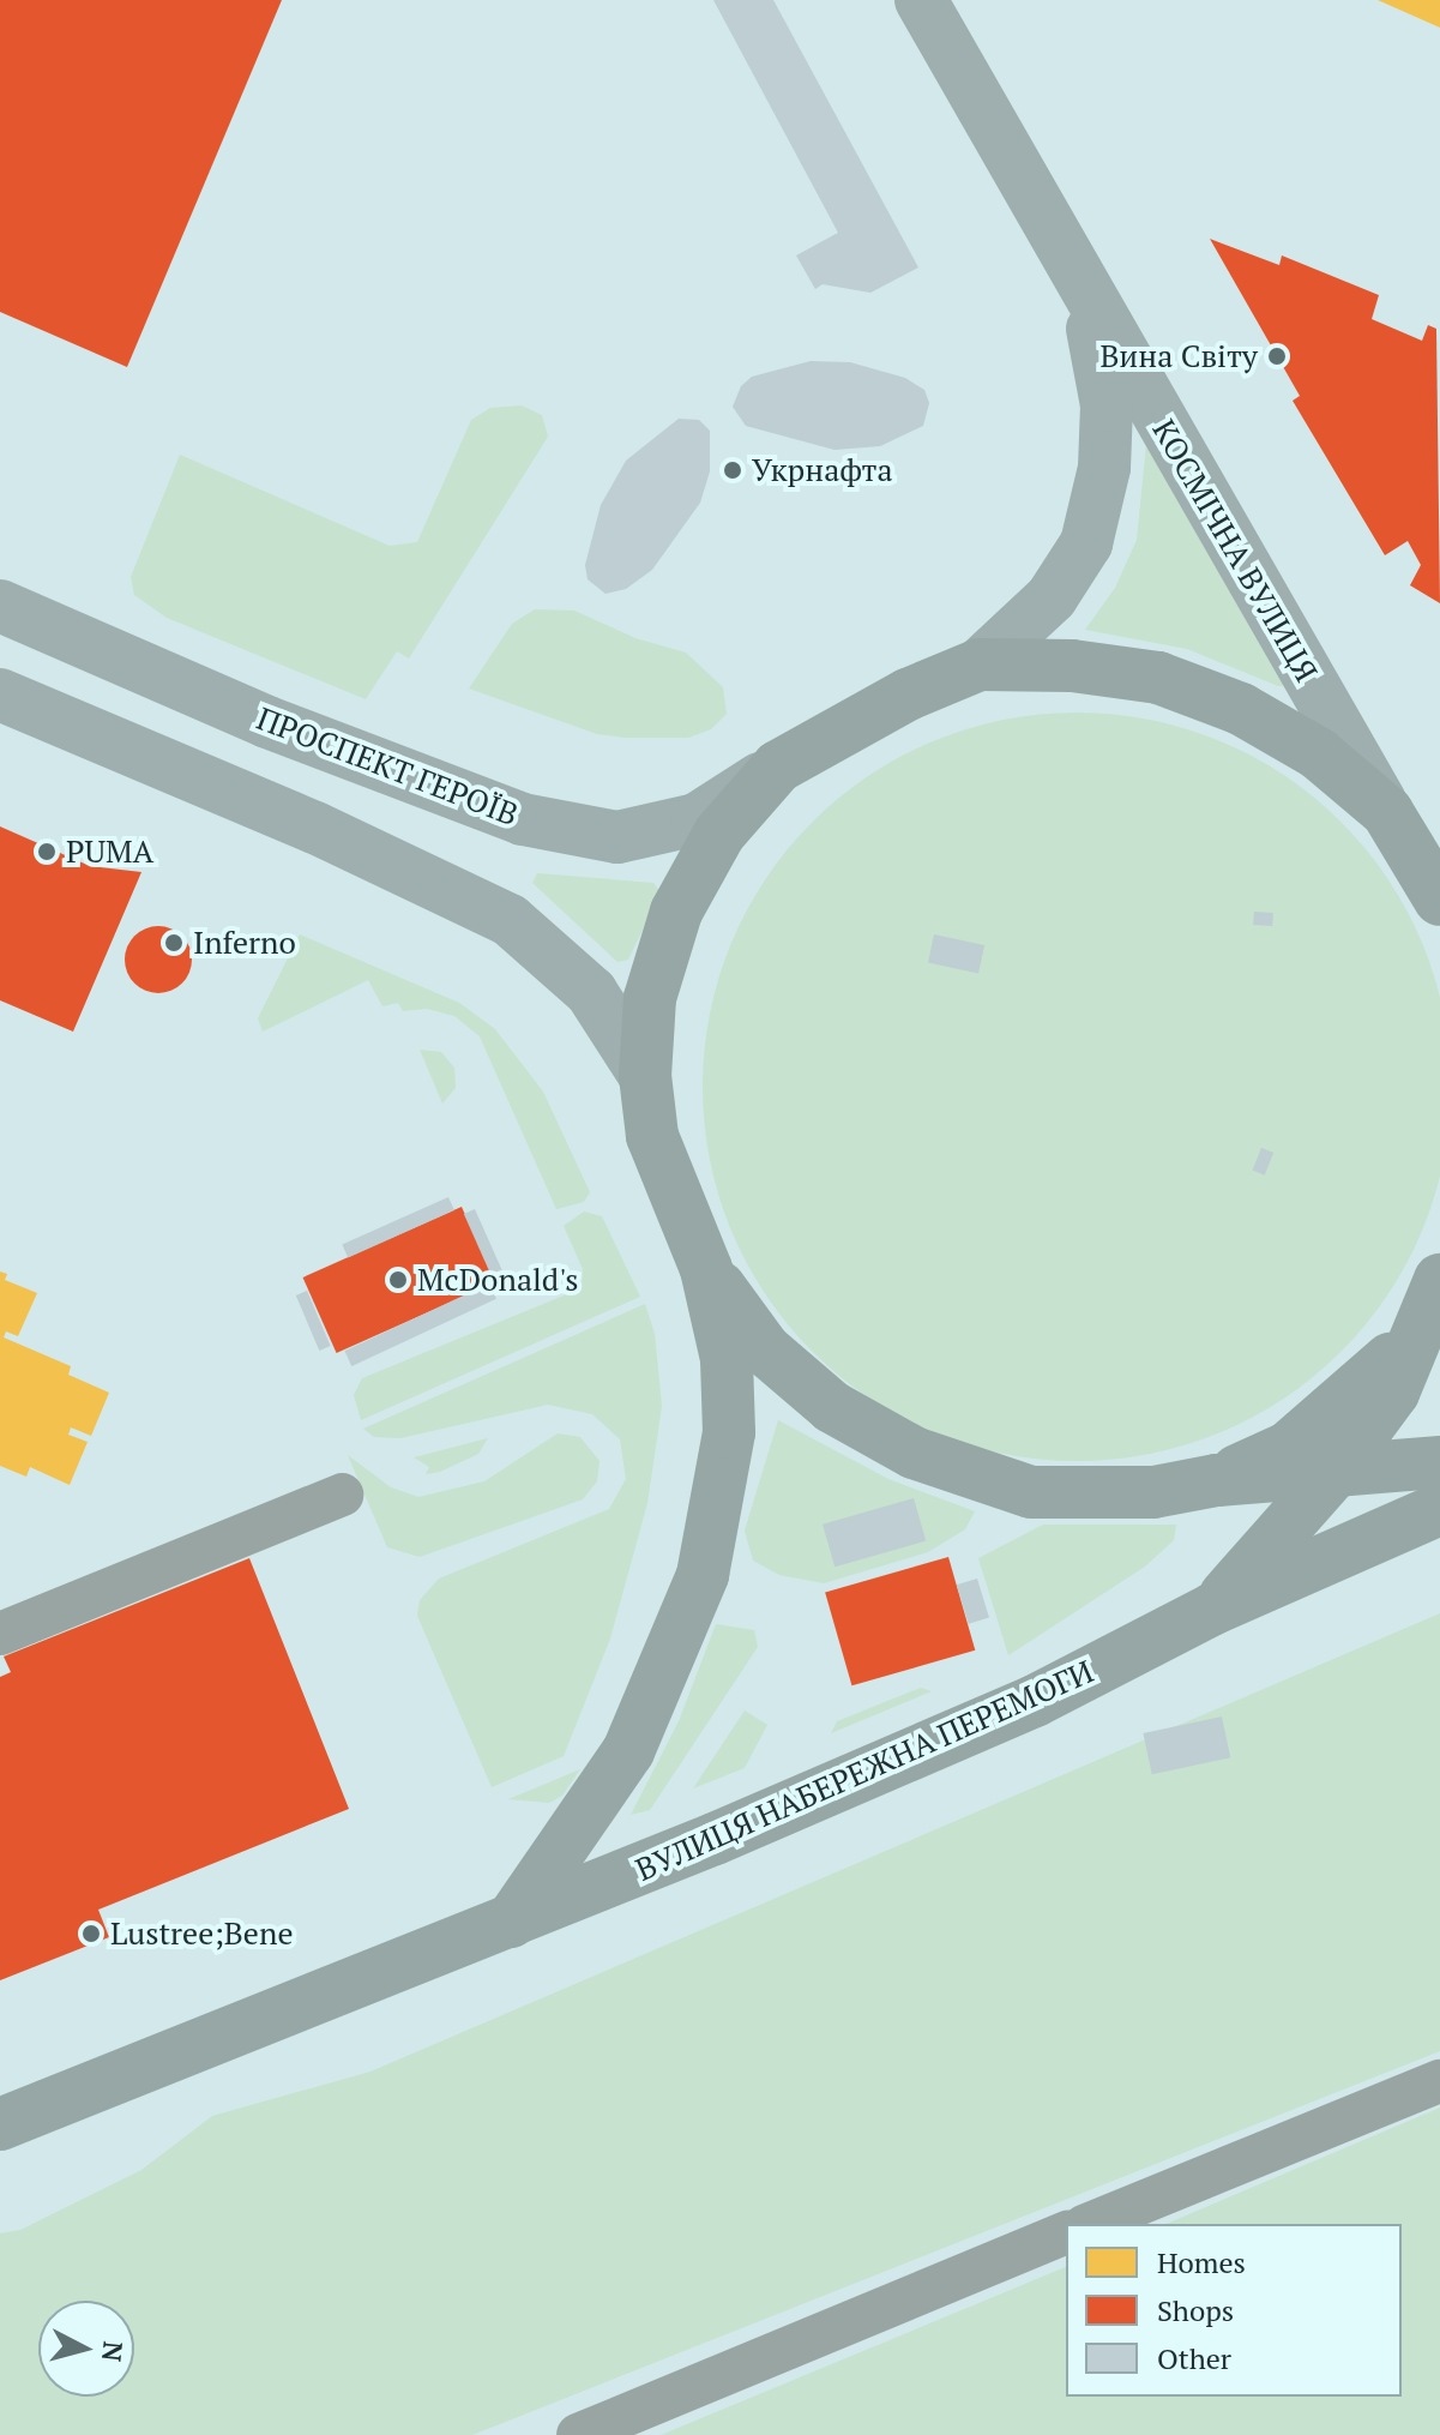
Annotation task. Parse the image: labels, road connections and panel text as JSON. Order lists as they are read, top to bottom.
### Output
{
  "streets": {
    "main road": ["КОСМІЧНА ВУЛИЦЯ", "ПРОСПЕКТ ГЕРОЇВ", "ВУЛИЦЯ НАБЕРЕЖНА ПЕРЕМОГИ"]
  },
  "crossings": [
    ["КОСМІЧНА ВУЛИЦЯ", "ВУЛИЦЯ НАБЕРЕЖНА ПЕРЕМОГИ"],
    ["ПРОСПЕКТ ГЕРОЇВ", "ВУЛИЦЯ НАБЕРЕЖНА ПЕРЕМОГИ"]
  ],
  "places": [
    "Вина Світу",
    "Укрнафта",
    "PUMA",
    "Inferno",
    "McDonald's",
    "Lustree;Bene"
  ],
  "legend": ["Homes", "Shops", "Other"],
  "north": "right"
}
